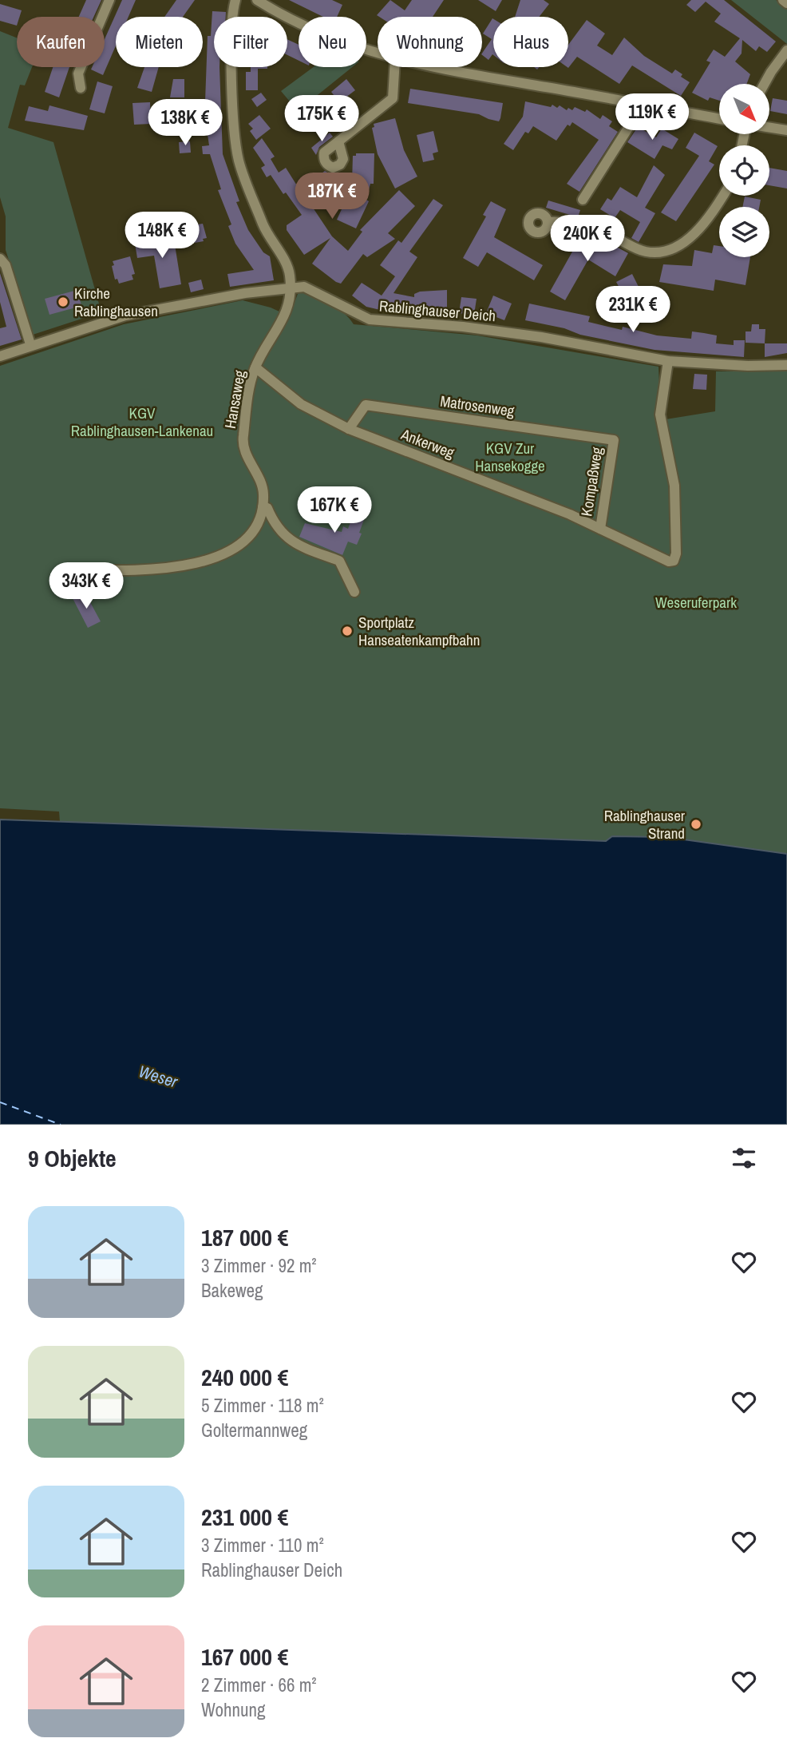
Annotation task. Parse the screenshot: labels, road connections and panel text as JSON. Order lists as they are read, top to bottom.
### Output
{
  "streets": {
    "street": [
      "Rablinghauser Deich",
      "Hansaweg",
      "Matrosenweg",
      "Ankerweg",
      "Kompaßweg"
    ]
  },
  "crossings": [
    ["Rablinghauser Deich", "Hansaweg"],
    ["Rablinghauser Deich", "Ankerweg"],
    ["Hansaweg", "Ankerweg"],
    ["Matrosenweg", "Ankerweg"],
    ["Matrosenweg", "Kompaßweg"],
    ["Ankerweg", "Kompaßweg"]
  ],
  "water": ["Weser"],
  "parks": ["KGV Rablinghausen-Lankenau", "KGV Zur Hansekogge", "Weseruferpark"],
  "places": ["Kirche Rablinghausen", "Sportplatz Hanseatenkampfbahn", "Rablinghauser Strand"],
  "north": "bottom right",
  "page": {
    "chip": [
      "Kaufen",
      "Mieten",
      "Filter",
      "Neu",
      "Wohnung",
      "Haus"
    ],
    "price": [
      "119K €",
      "175K €",
      "138K €",
      "187K €",
      "148K €",
      "240K €",
      "231K €",
      "167K €",
      "343K €"
    ],
    "heading": "9 Objekte",
    "list": [
      {
        "name": "187 000 €",
        "note": "3 Zimmer · 92 m² · Bakeweg"
      },
      {
        "name": "240 000 €",
        "note": "5 Zimmer · 118 m² · Goltermannweg"
      },
      {
        "name": "231 000 €",
        "note": "3 Zimmer · 110 m² · Rablinghauser Deich"
      },
      {
        "name": "167 000 €",
        "note": "2 Zimmer · 66 m² · Wohnung"
      }
    ]
  }
}
